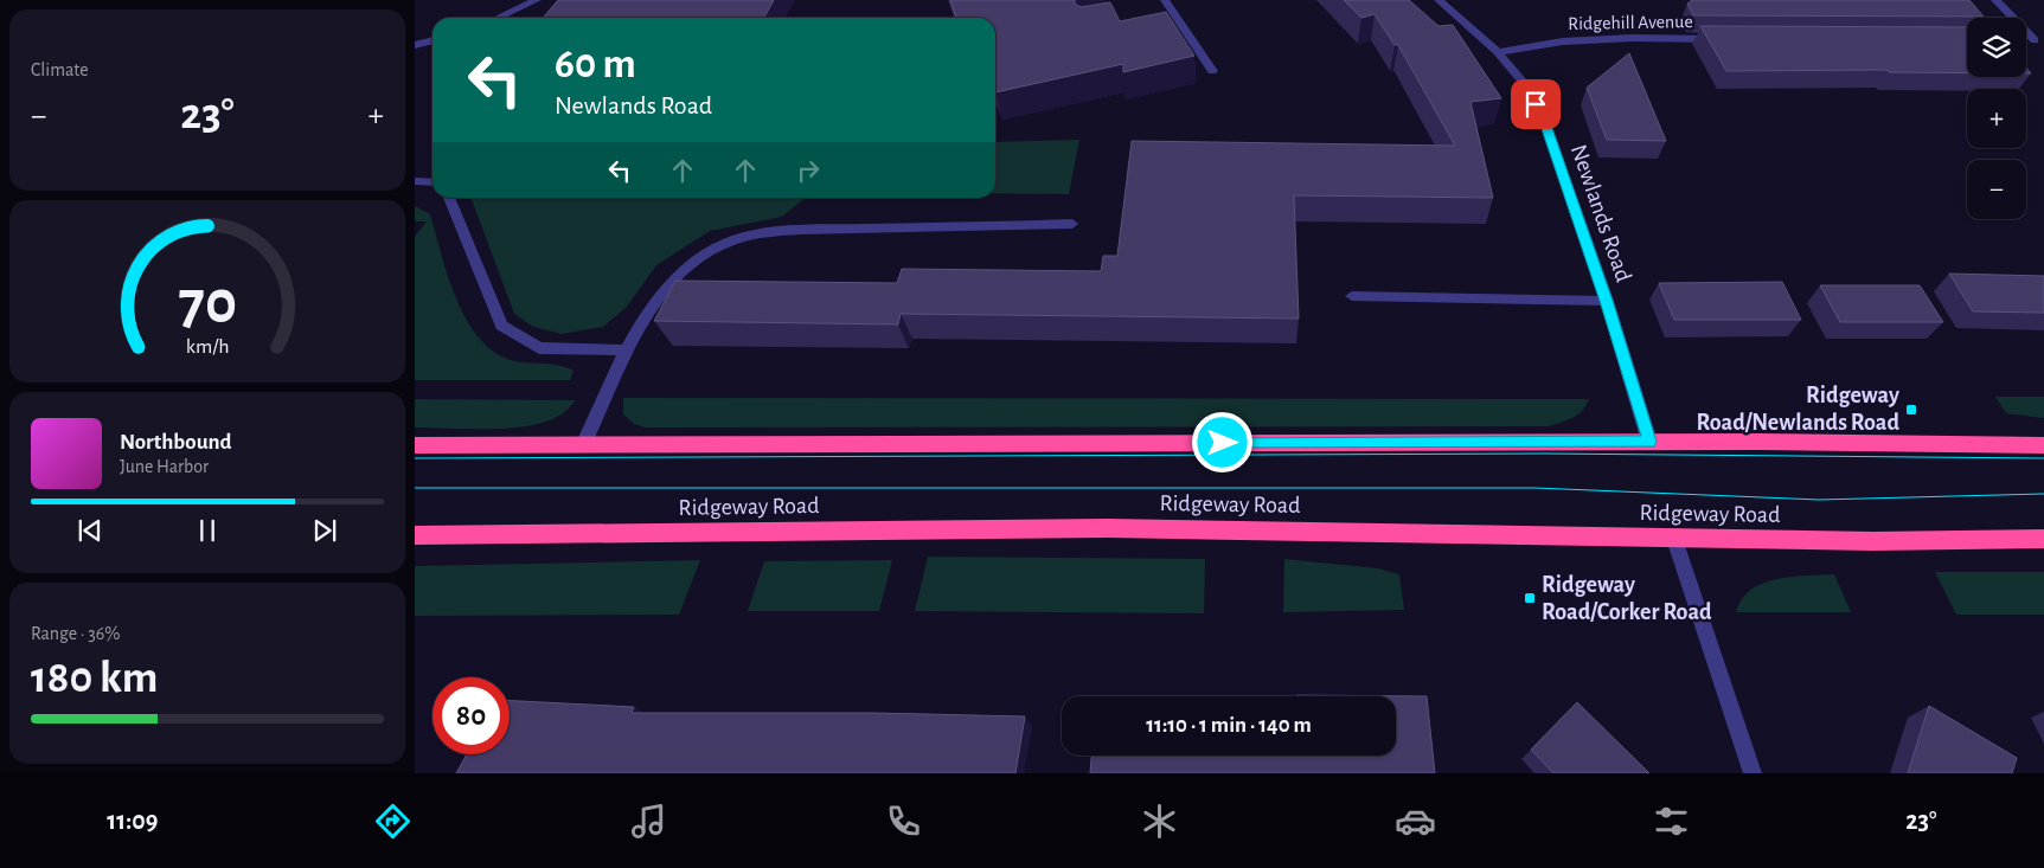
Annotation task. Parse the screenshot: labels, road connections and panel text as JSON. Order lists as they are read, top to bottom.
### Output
{
  "streets": {
    "highway": ["Ridgeway Road"],
    "street": ["Ridgehill Avenue", "Newlands Road"]
  },
  "crossings": [
    ["Ridgehill Avenue", "Newlands Road"]
  ],
  "places": {
    "transit": ["Ridgeway Road/Newlands Road", "Ridgeway Road/Corker Road"]
  },
  "page": {
    "tile": [
      "Climate",
      ["Range · 36%", "180 km"]
    ],
    "map_buttons": ["+", "−"],
    "turn": ["60 m", "Newlands Road"],
    "heat": ["−", "23°", "+"],
    "song": ["Northbound", "June Harbor"],
    "limit": "80",
    "trip": "11:10 · 1 min · 140 m",
    "tabs": ["11:09", "23°"],
    "gauge": ["70", "km/h"]
  }
}
